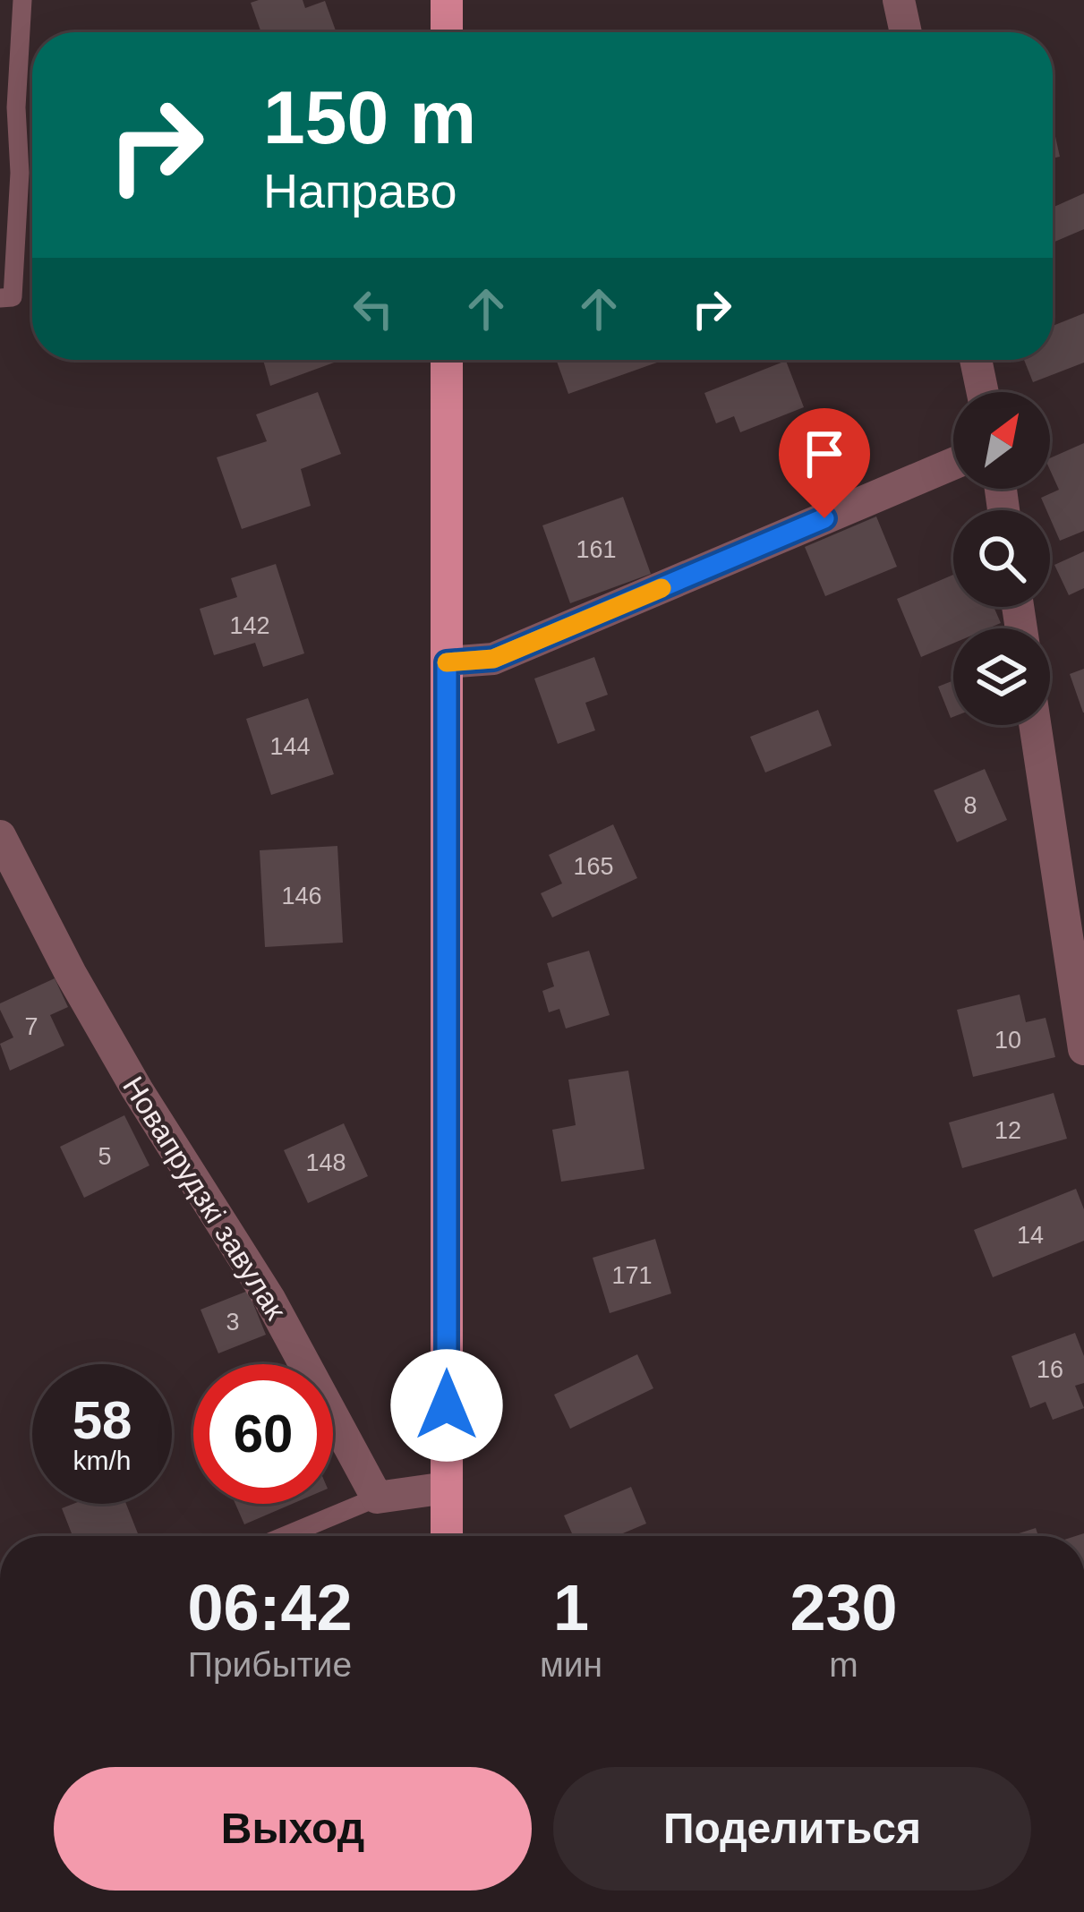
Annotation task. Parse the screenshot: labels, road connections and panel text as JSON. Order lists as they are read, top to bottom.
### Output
{
  "streets": {
    "street": ["Новапрудзкі завулак"]
  },
  "house_numbers": [
    "161",
    "142",
    "144",
    "8",
    "165",
    "146",
    "7",
    "10",
    "12",
    "5",
    "148",
    "14",
    "171",
    "3",
    "16"
  ],
  "north": "top right",
  "page": {
    "turn": ["150 m", "Направо"],
    "speed": "58 km/h",
    "limit": "60",
    "eta": [
      "06:42",
      "Прибытие",
      "1",
      "мин",
      "230",
      "m"
    ],
    "buttons": ["Выход", "Поделиться"]
  }
}
